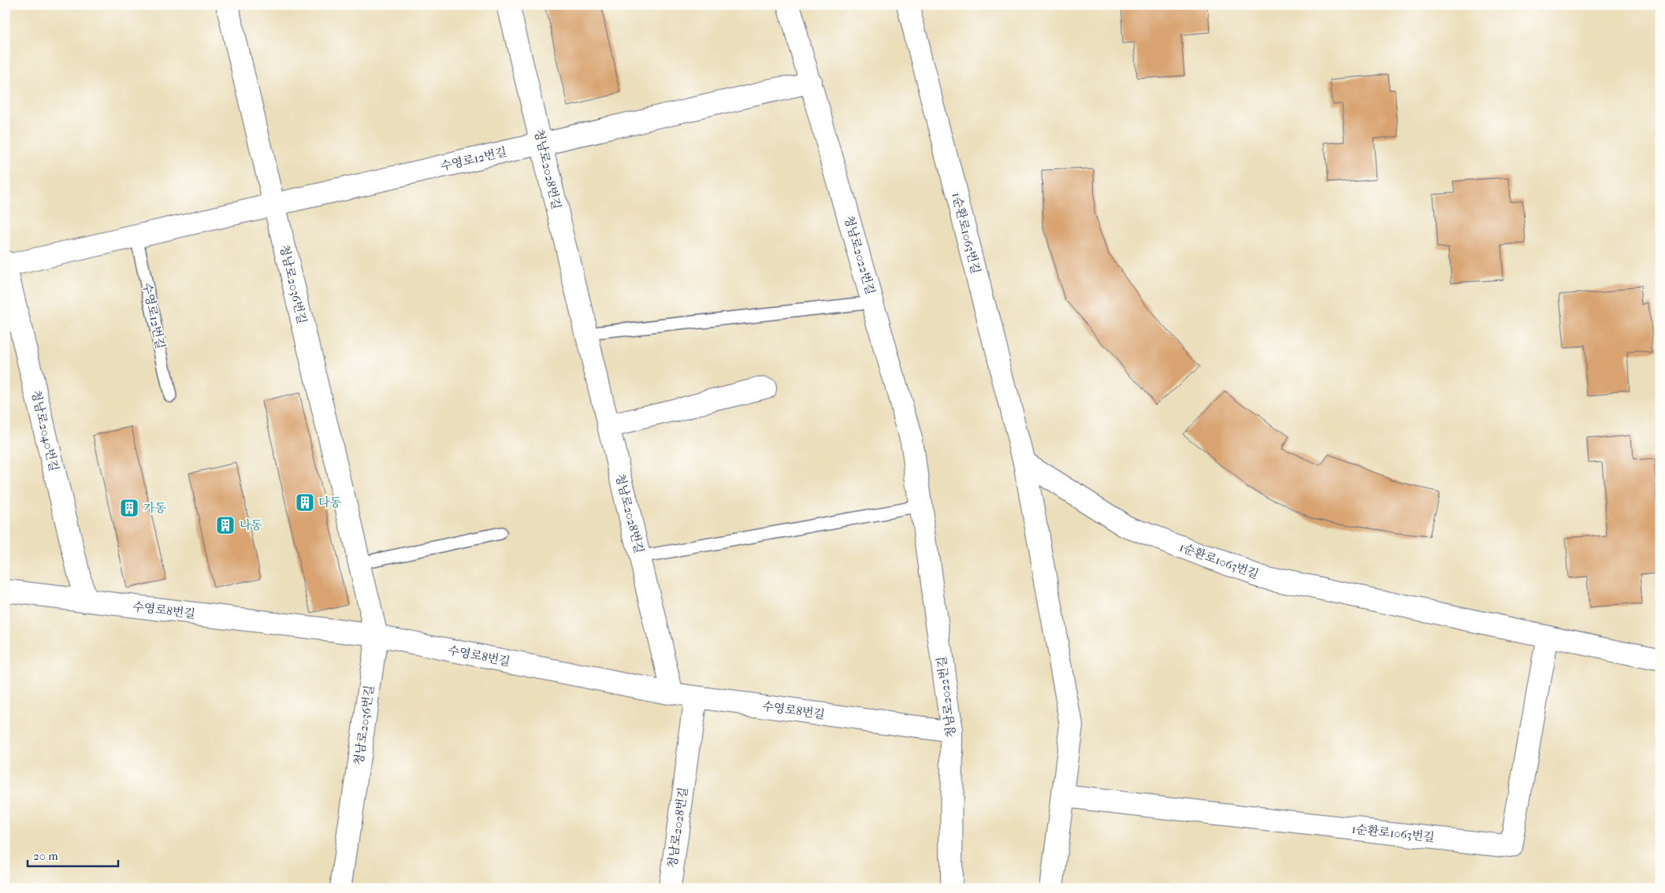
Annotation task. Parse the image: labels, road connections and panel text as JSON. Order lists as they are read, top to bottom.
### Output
{
  "streets": {
    "street": [
      "수영로12번길",
      "청남로2028번길",
      "1순환로1063번길",
      "청남로2022번길",
      "청남로2036번길",
      "청남로2040번길",
      "수영로8번길"
    ]
  },
  "crossings": [
    ["수영로12번길", "청남로2028번길"],
    ["수영로12번길", "청남로2022번길"],
    ["수영로12번길", "청남로2036번길"],
    ["수영로12번길", "청남로2040번길"],
    ["청남로2028번길", "수영로8번길"],
    ["청남로2022번길", "수영로8번길"],
    ["청남로2036번길", "수영로8번길"],
    ["청남로2040번길", "수영로8번길"]
  ],
  "places": {
    "building": ["다동", "가동", "나동"]
  },
  "scale_bar": "20 m"
}
